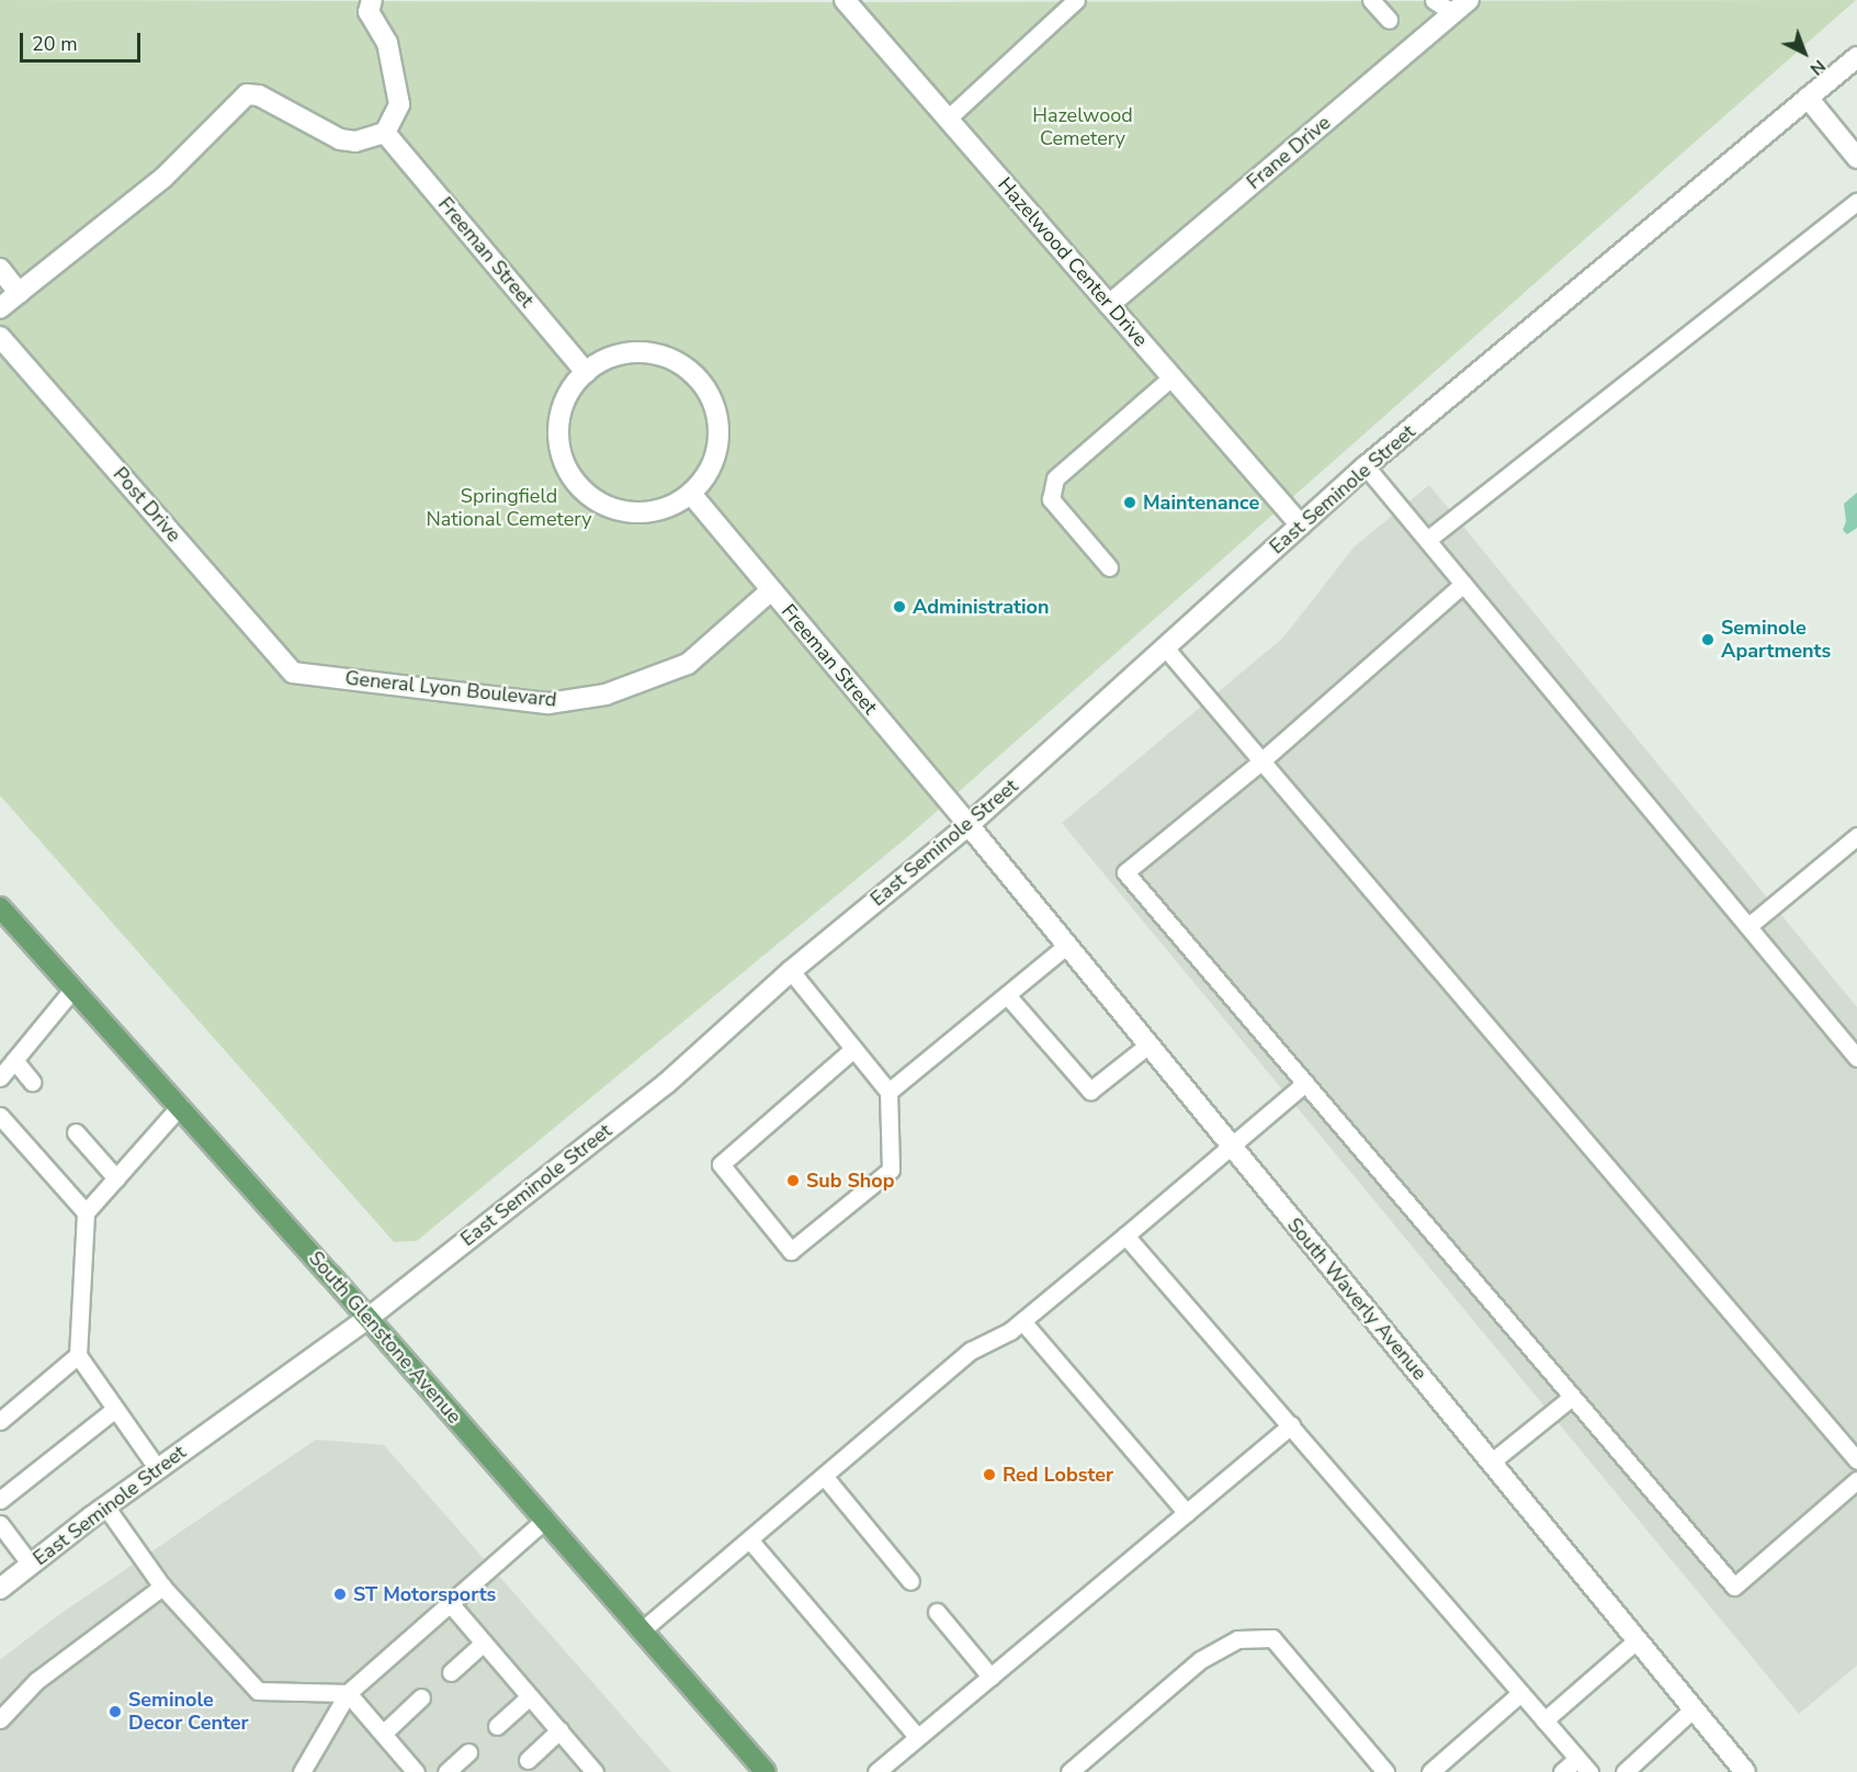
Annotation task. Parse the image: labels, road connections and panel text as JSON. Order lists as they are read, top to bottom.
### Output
{
  "streets": {
    "main road": ["South Glenstone Avenue"],
    "street": [
      "Frane Drive",
      "Freeman Street",
      "Hazelwood Center Drive",
      "East Seminole Street",
      "Post Drive",
      "General Lyon Boulevard",
      "South Waverly Avenue"
    ]
  },
  "crossings": [
    ["Frane Drive", "Hazelwood Center Drive"],
    ["Freeman Street", "East Seminole Street"],
    ["Freeman Street", "General Lyon Boulevard"],
    ["Freeman Street", "South Waverly Avenue"],
    ["Hazelwood Center Drive", "East Seminole Street"],
    ["East Seminole Street", "South Waverly Avenue"],
    ["East Seminole Street", "South Glenstone Avenue"],
    ["Post Drive", "General Lyon Boulevard"]
  ],
  "parks": ["Hazelwood Cemetery", "Springfield National Cemetery"],
  "places": [
    "Maintenance",
    "Administration",
    "Seminole Apartments",
    "Sub Shop",
    "Red Lobster",
    "ST Motorsports",
    "Seminole Decor Center"
  ],
  "scale_bar": "20 m",
  "north": "bottom right"
}
